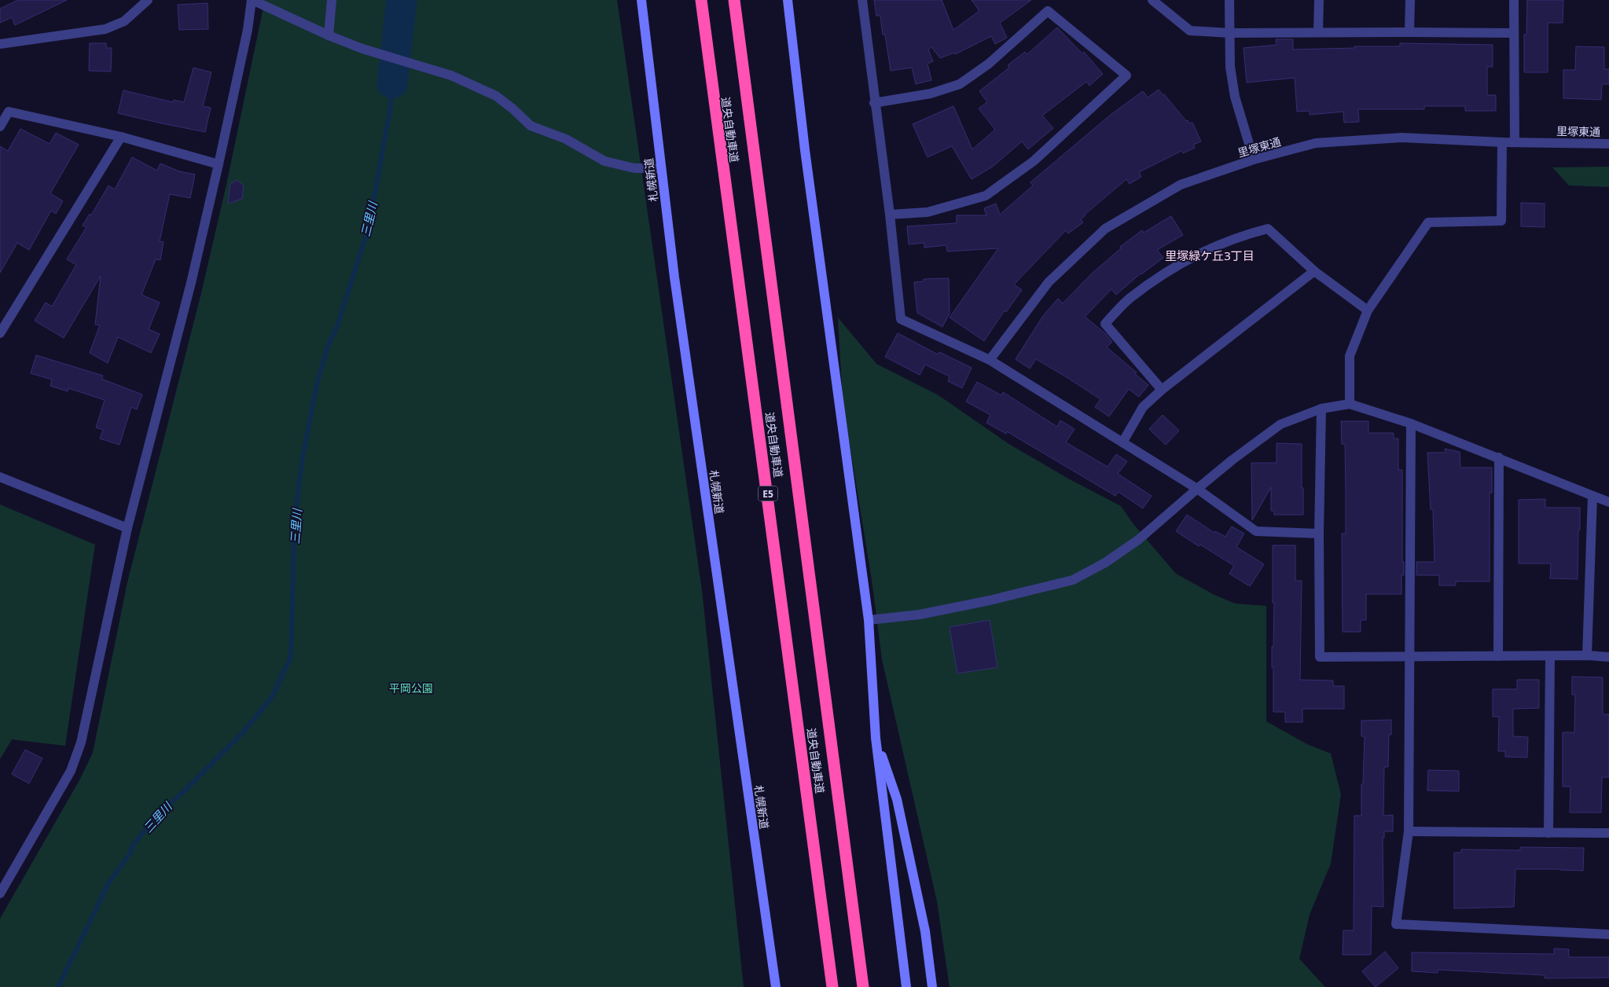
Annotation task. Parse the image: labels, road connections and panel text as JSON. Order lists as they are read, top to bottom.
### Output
{
  "streets": {
    "highway": ["道央自動車道", "E5"],
    "street": ["里塚東通", "札幌新道"]
  },
  "districts": ["里塚緑ケ丘3丁目"],
  "water": ["三里川"],
  "parks": ["平岡公園"]
}
